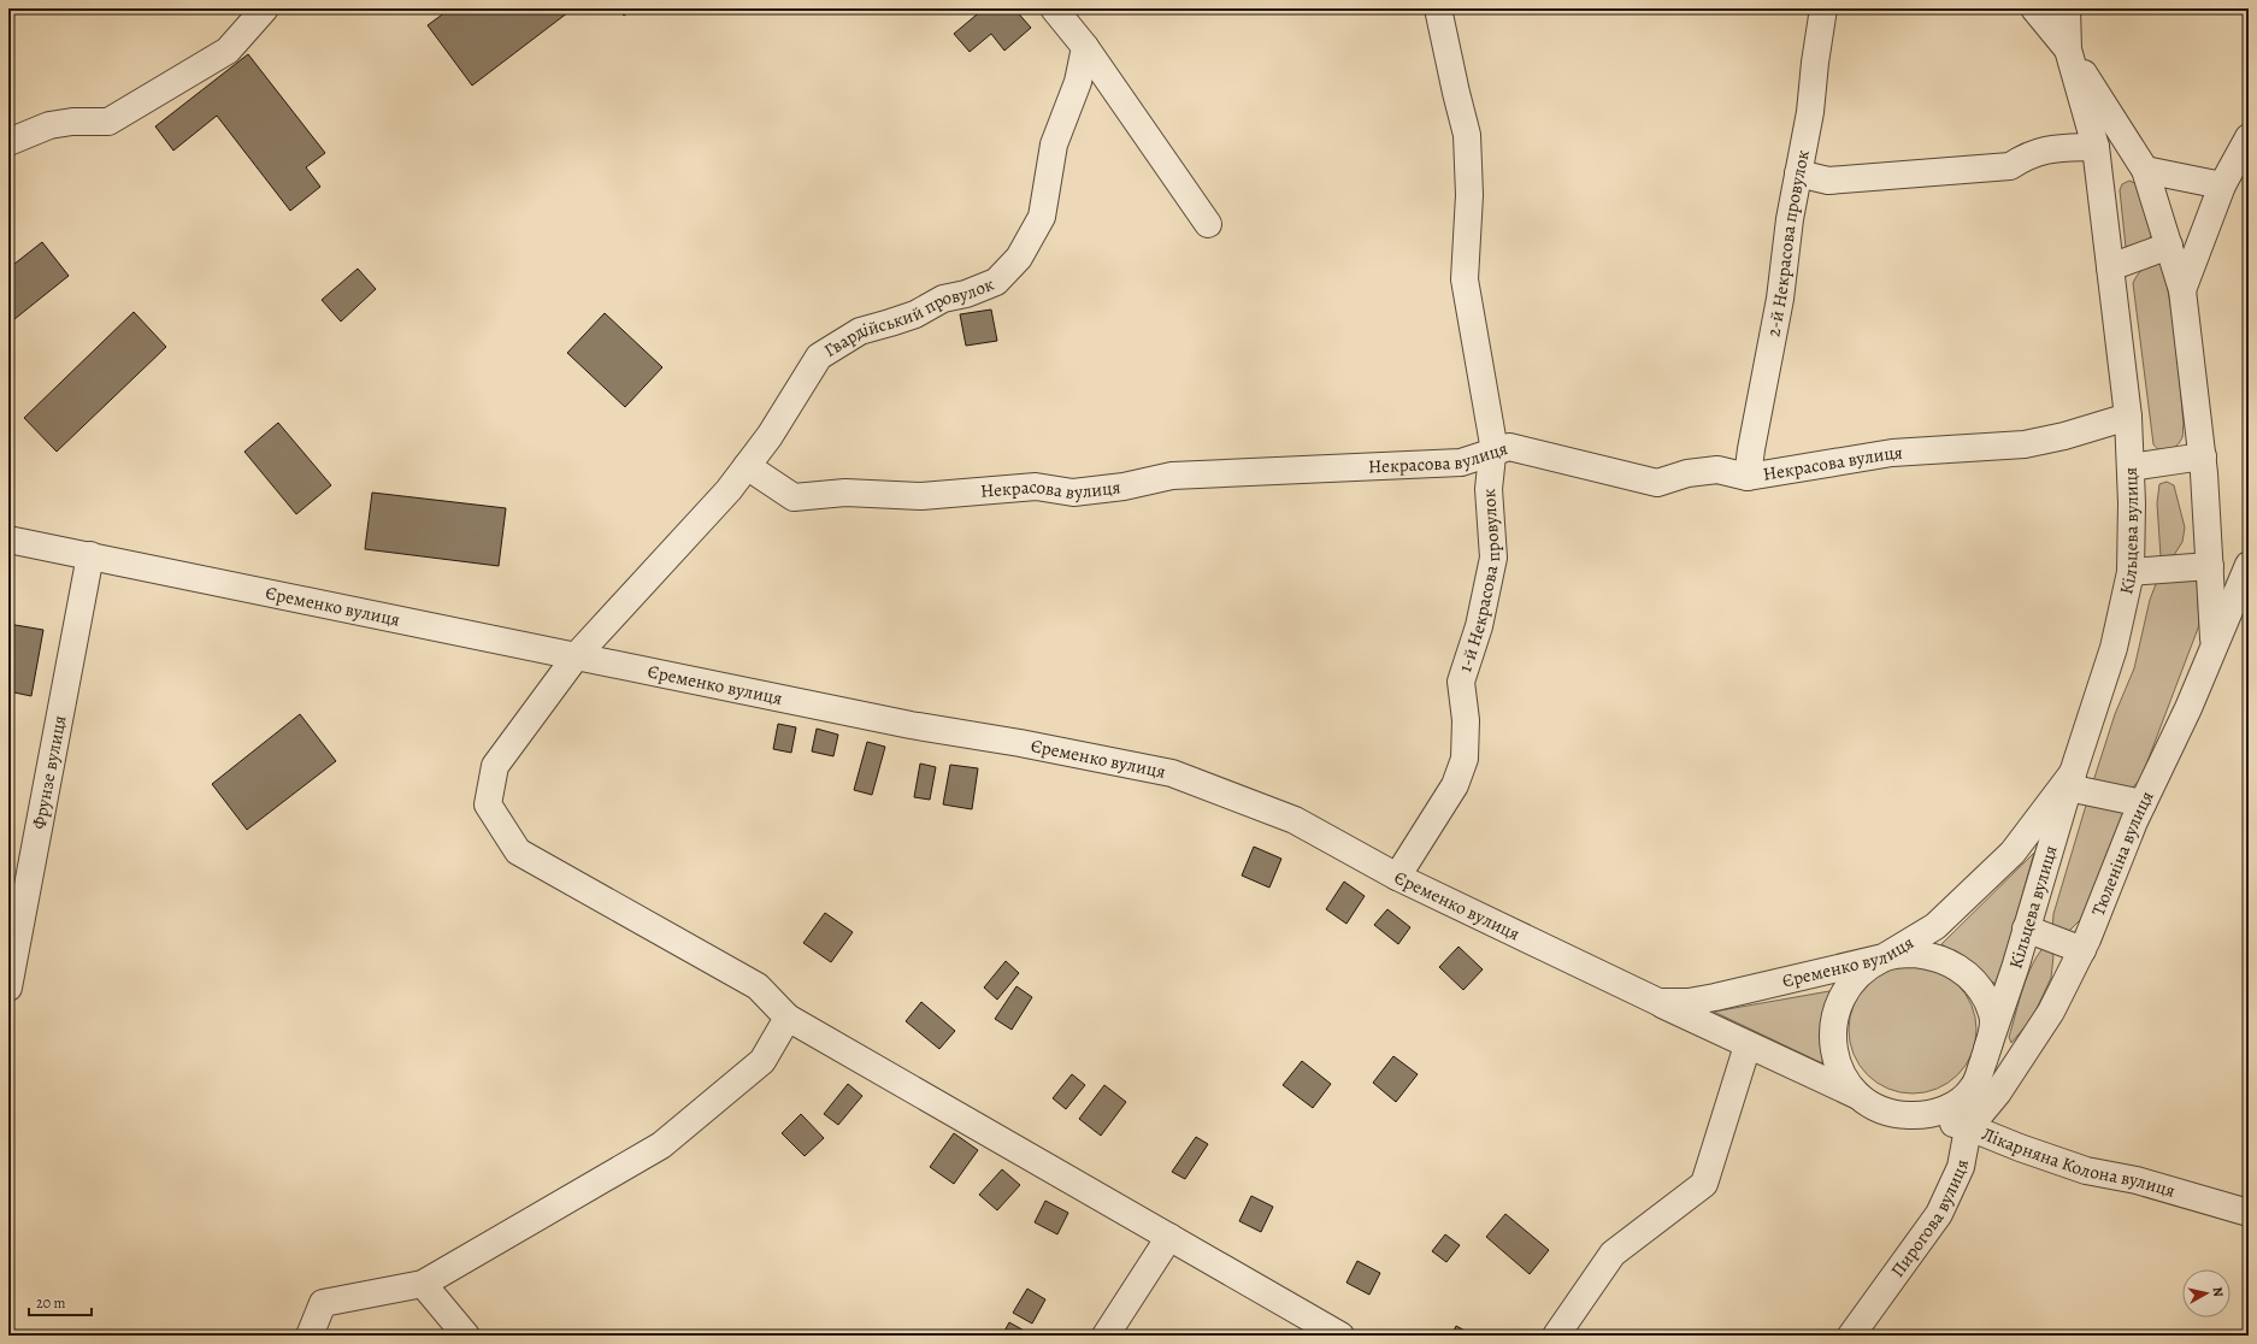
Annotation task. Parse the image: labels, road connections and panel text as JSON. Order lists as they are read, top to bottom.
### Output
{
  "streets": {
    "street": [
      "2-й Некрасова провулок",
      "Гвардійський провулок",
      "Некрасова вулиця",
      "Кільцева вулиця",
      "1-й Некрасова провулок",
      "Єременко вулиця",
      "Фрунзе вулиця",
      "Тюленіна вулиця",
      "Лікарняна Колона вулиця",
      "Пирогова вулиця"
    ]
  },
  "crossings": [
    ["2-й Некрасова провулок", "Некрасова вулиця"],
    ["Гвардійський провулок", "Некрасова вулиця"],
    ["Гвардійський провулок", "Єременко вулиця"],
    ["Некрасова вулиця", "Кільцева вулиця"],
    ["Некрасова вулиця", "1-й Некрасова провулок"],
    ["Кільцева вулиця", "Єременко вулиця"],
    ["Кільцева вулиця", "Лікарняна Колона вулиця"],
    ["Кільцева вулиця", "Пирогова вулиця"],
    ["1-й Некрасова провулок", "Єременко вулиця"],
    ["Єременко вулиця", "Фрунзе вулиця"],
    ["Єременко вулиця", "Лікарняна Колона вулиця"],
    ["Єременко вулиця", "Пирогова вулиця"],
    ["Тюленіна вулиця", "Лікарняна Колона вулиця"],
    ["Тюленіна вулиця", "Пирогова вулиця"],
    ["Лікарняна Колона вулиця", "Пирогова вулиця"]
  ],
  "scale_bar": "20 m",
  "north": "right"
}
